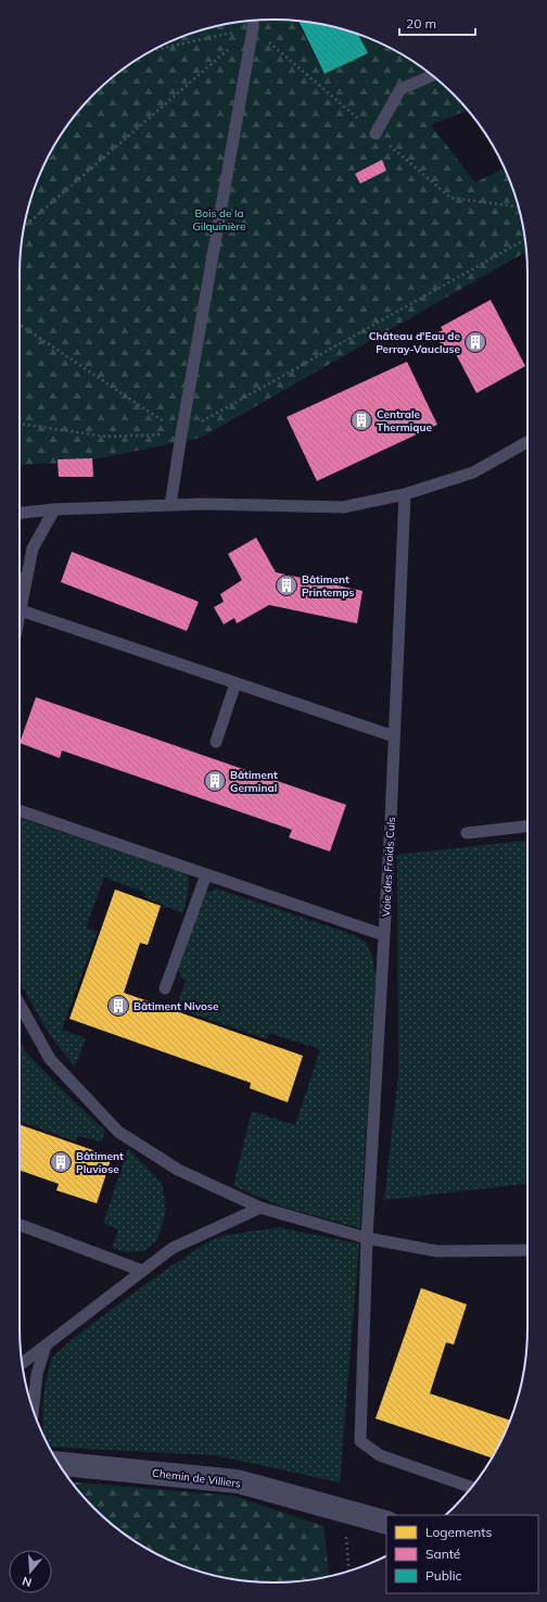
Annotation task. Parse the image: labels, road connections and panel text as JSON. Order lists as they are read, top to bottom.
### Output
{
  "streets": {
    "street": ["Chemin de Villiers"],
    "lane": ["Voie des Froids Culs"]
  },
  "parks": ["Bois de la Gilquinière"],
  "places": {
    "building": [
      "Château d'Eau de Perray-Vaucluse",
      "Centrale Thermique",
      "Bâtiment Printemps",
      "Bâtiment Germinal",
      "Bâtiment Nivose",
      "Bâtiment Pluviose"
    ]
  },
  "legend": ["Logements", "Santé", "Public"],
  "scale_bar": "20 m",
  "north": "bottom"
}
